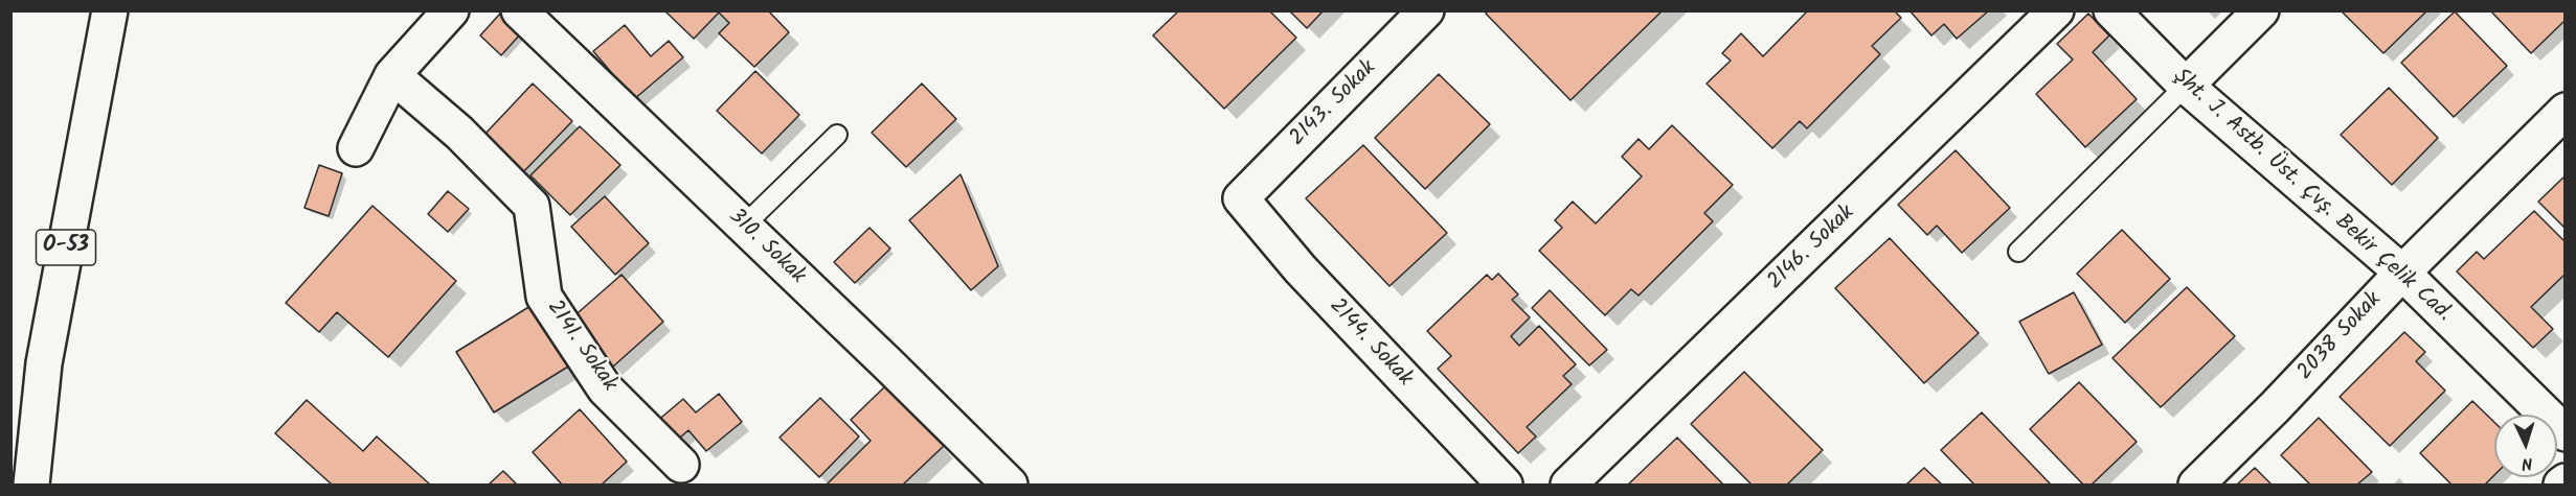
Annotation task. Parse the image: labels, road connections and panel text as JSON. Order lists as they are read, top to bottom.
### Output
{
  "streets": {
    "main road": [
      "2143. Sokak",
      "Şht. J. Astb. Üst. Çvş. Bekir Çelik Cad.",
      "O-53",
      "310. Sokak",
      "2146. Sokak",
      "2038 Sokak",
      "2144. Sokak",
      "2141. Sokak"
    ]
  },
  "crossings": [
    ["2143. Sokak", "2144. Sokak"],
    ["Şht. J. Astb. Üst. Çvş. Bekir Çelik Cad.", "2038 Sokak"]
  ],
  "north": "bottom"
}
